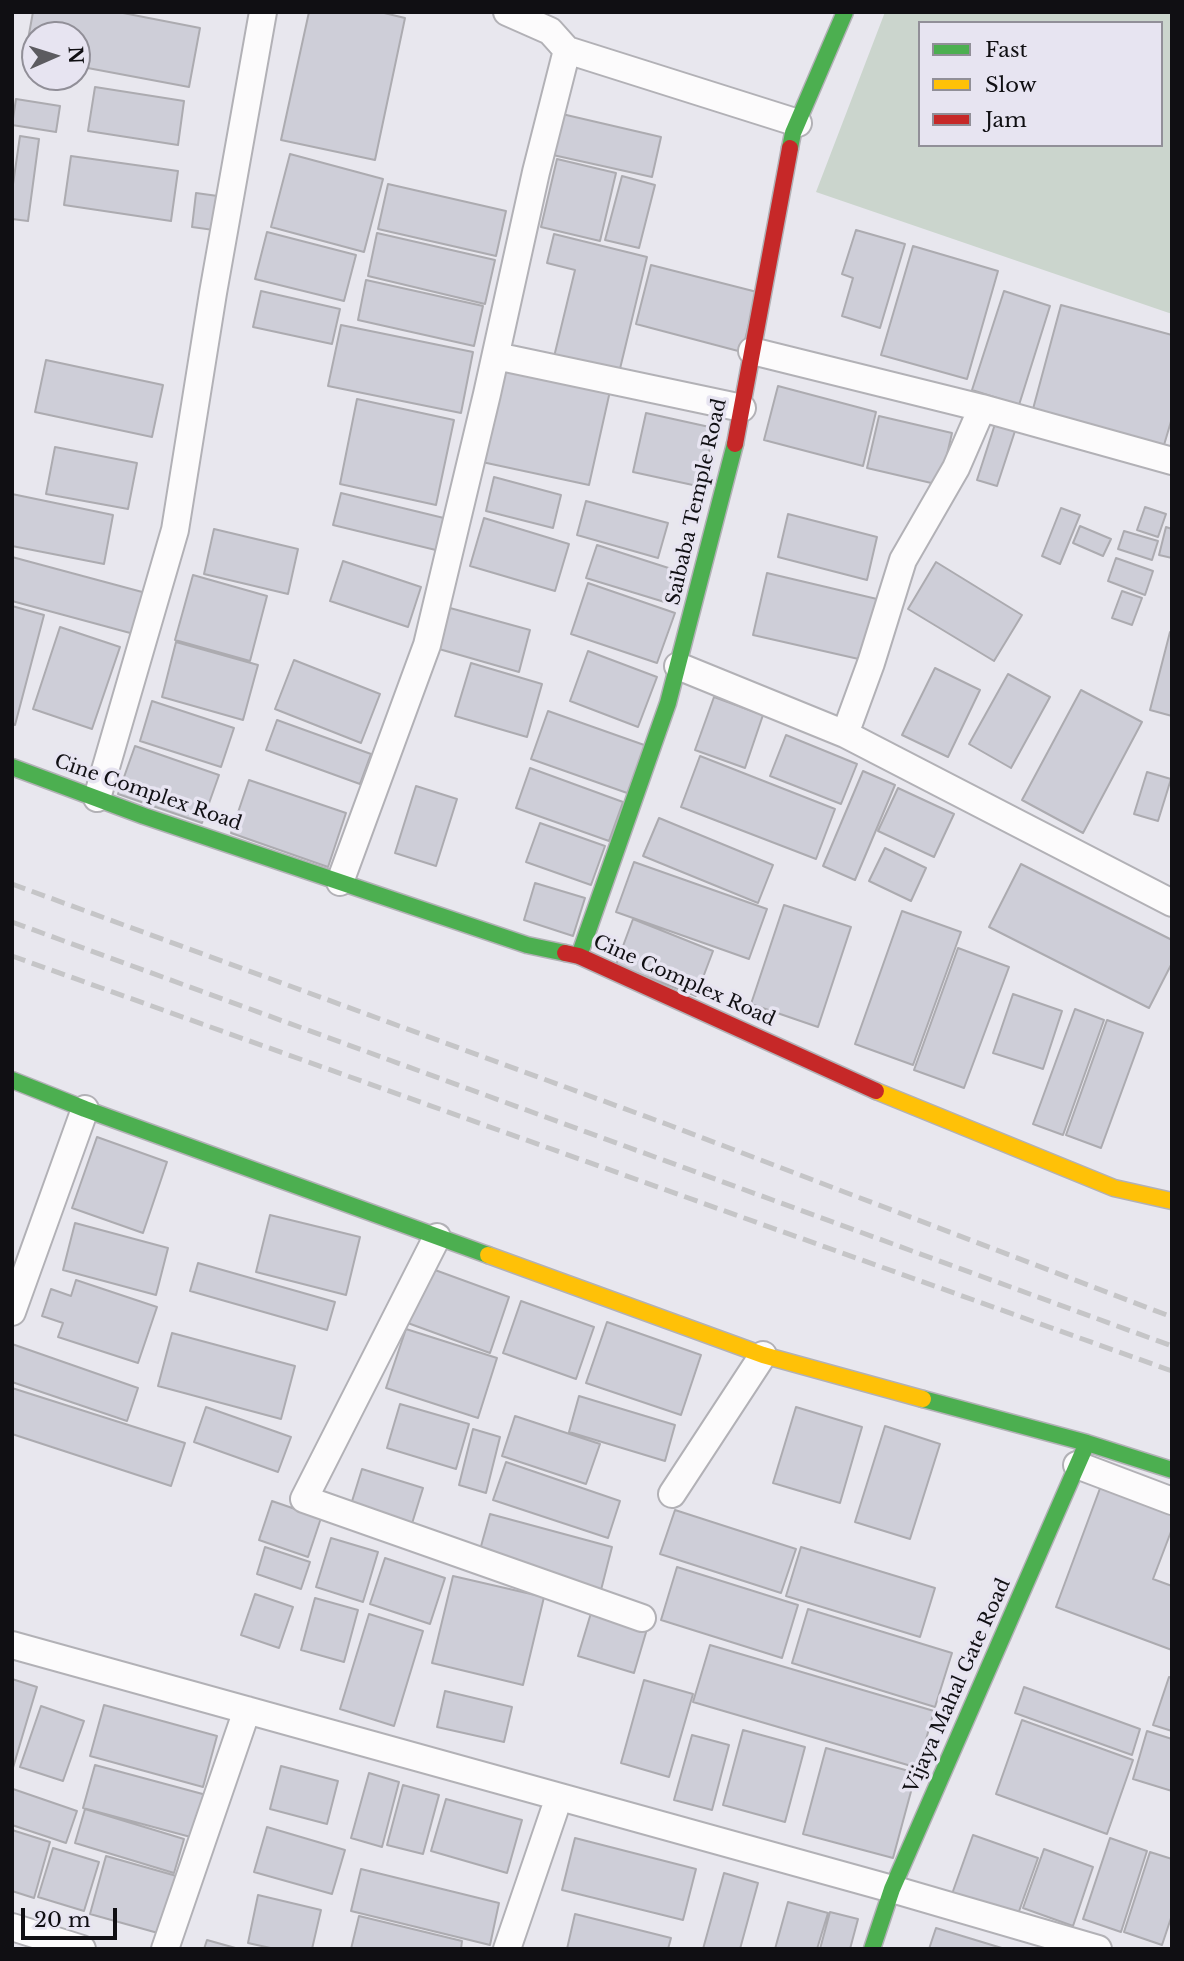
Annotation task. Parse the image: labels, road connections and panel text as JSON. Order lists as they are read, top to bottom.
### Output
{
  "streets": {
    "street": ["Saibaba Temple Road", "Cine Complex Road", "Vijaya Mahal Gate Road"]
  },
  "crossings": [
    ["Saibaba Temple Road", "Cine Complex Road"]
  ],
  "legend": ["Fast", "Slow", "Jam"],
  "scale_bar": "20 m",
  "north": "right"
}
